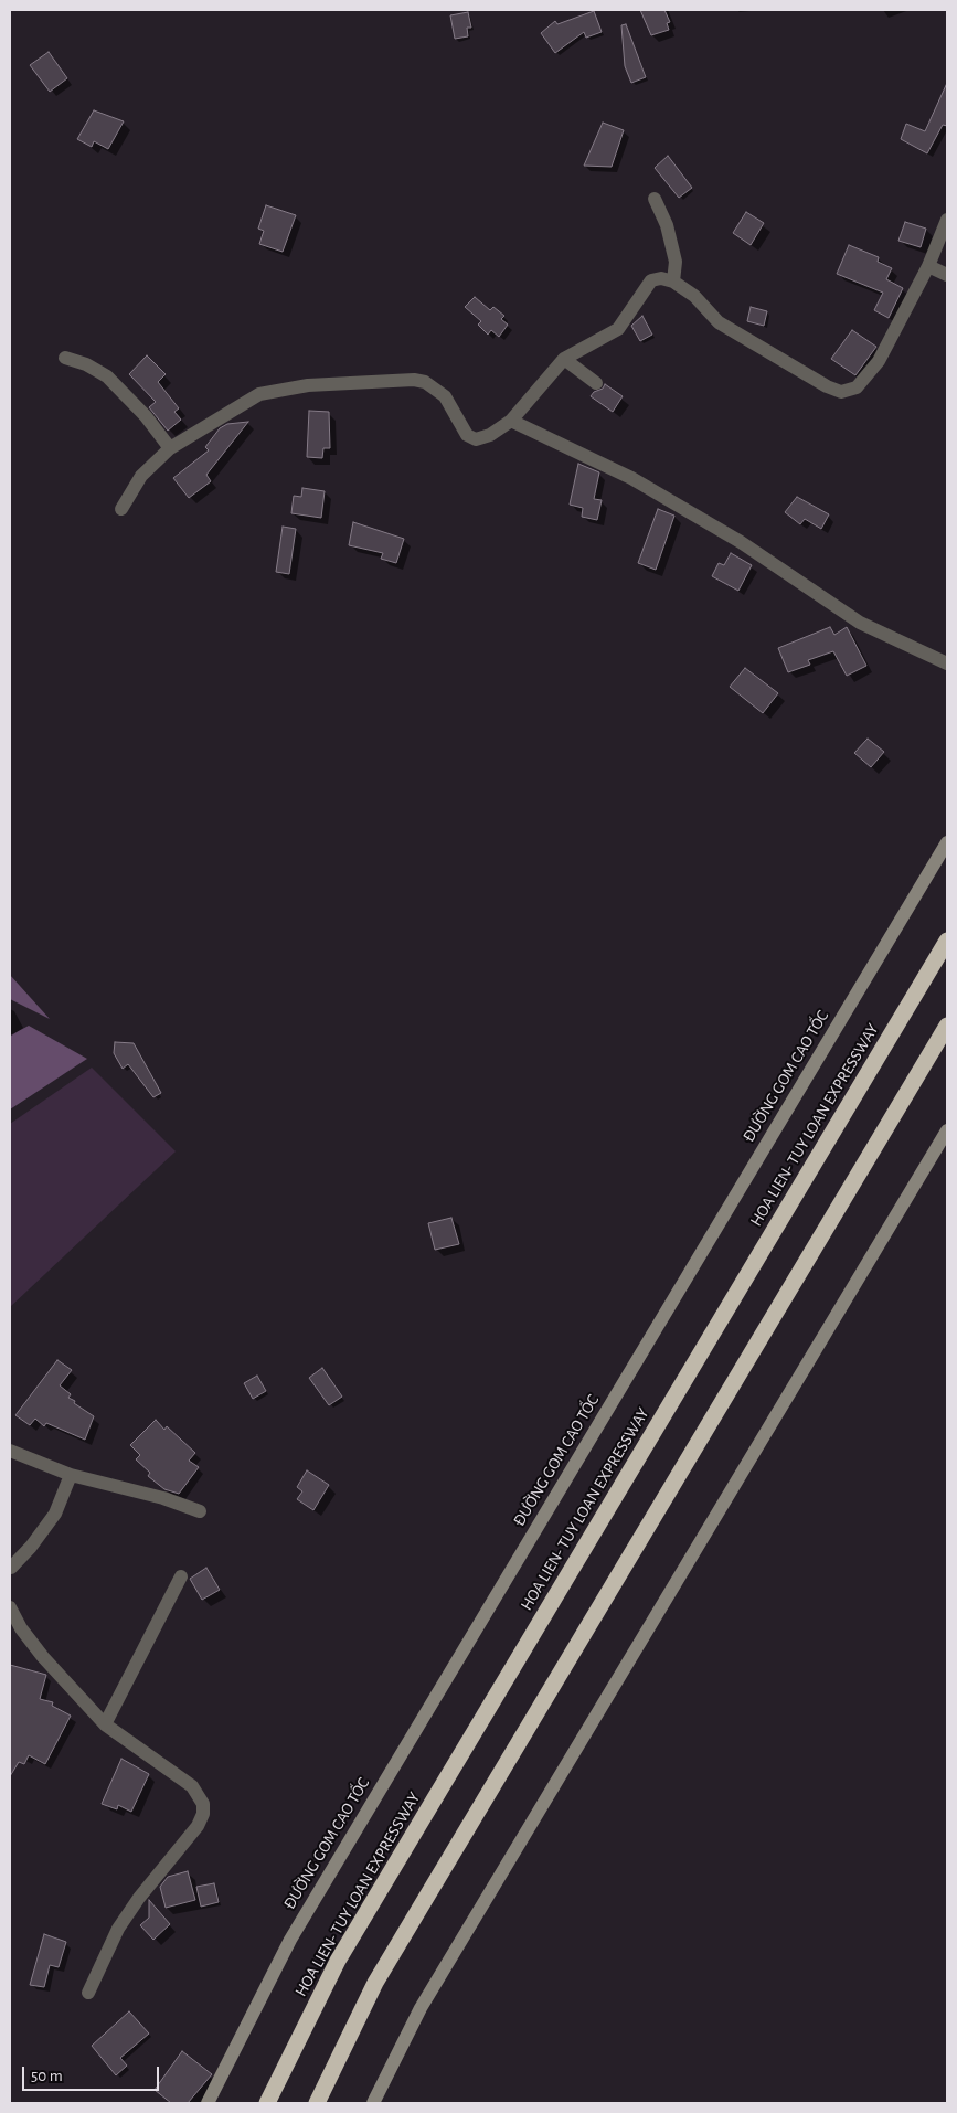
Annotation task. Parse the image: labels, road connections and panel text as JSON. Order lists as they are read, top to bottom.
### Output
{
  "streets": {
    "highway": ["HOA LIEN- TUY LOAN EXPRESSWAY"],
    "main road": ["ĐƯỜNG GOM CAO TỐC"]
  },
  "scale_bar": "50 m"
}
